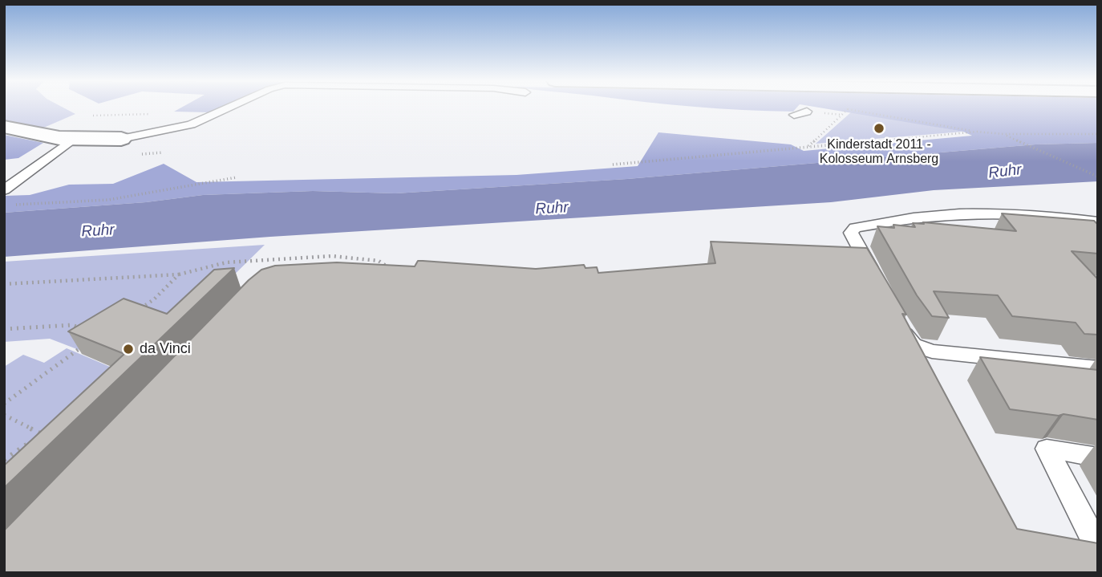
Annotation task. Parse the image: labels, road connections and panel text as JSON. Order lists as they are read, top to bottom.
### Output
{
  "water": ["Ruhr"],
  "places": ["Kinderstadt 2011 - Kolosseum Arnsberg", "da Vinci"]
}
